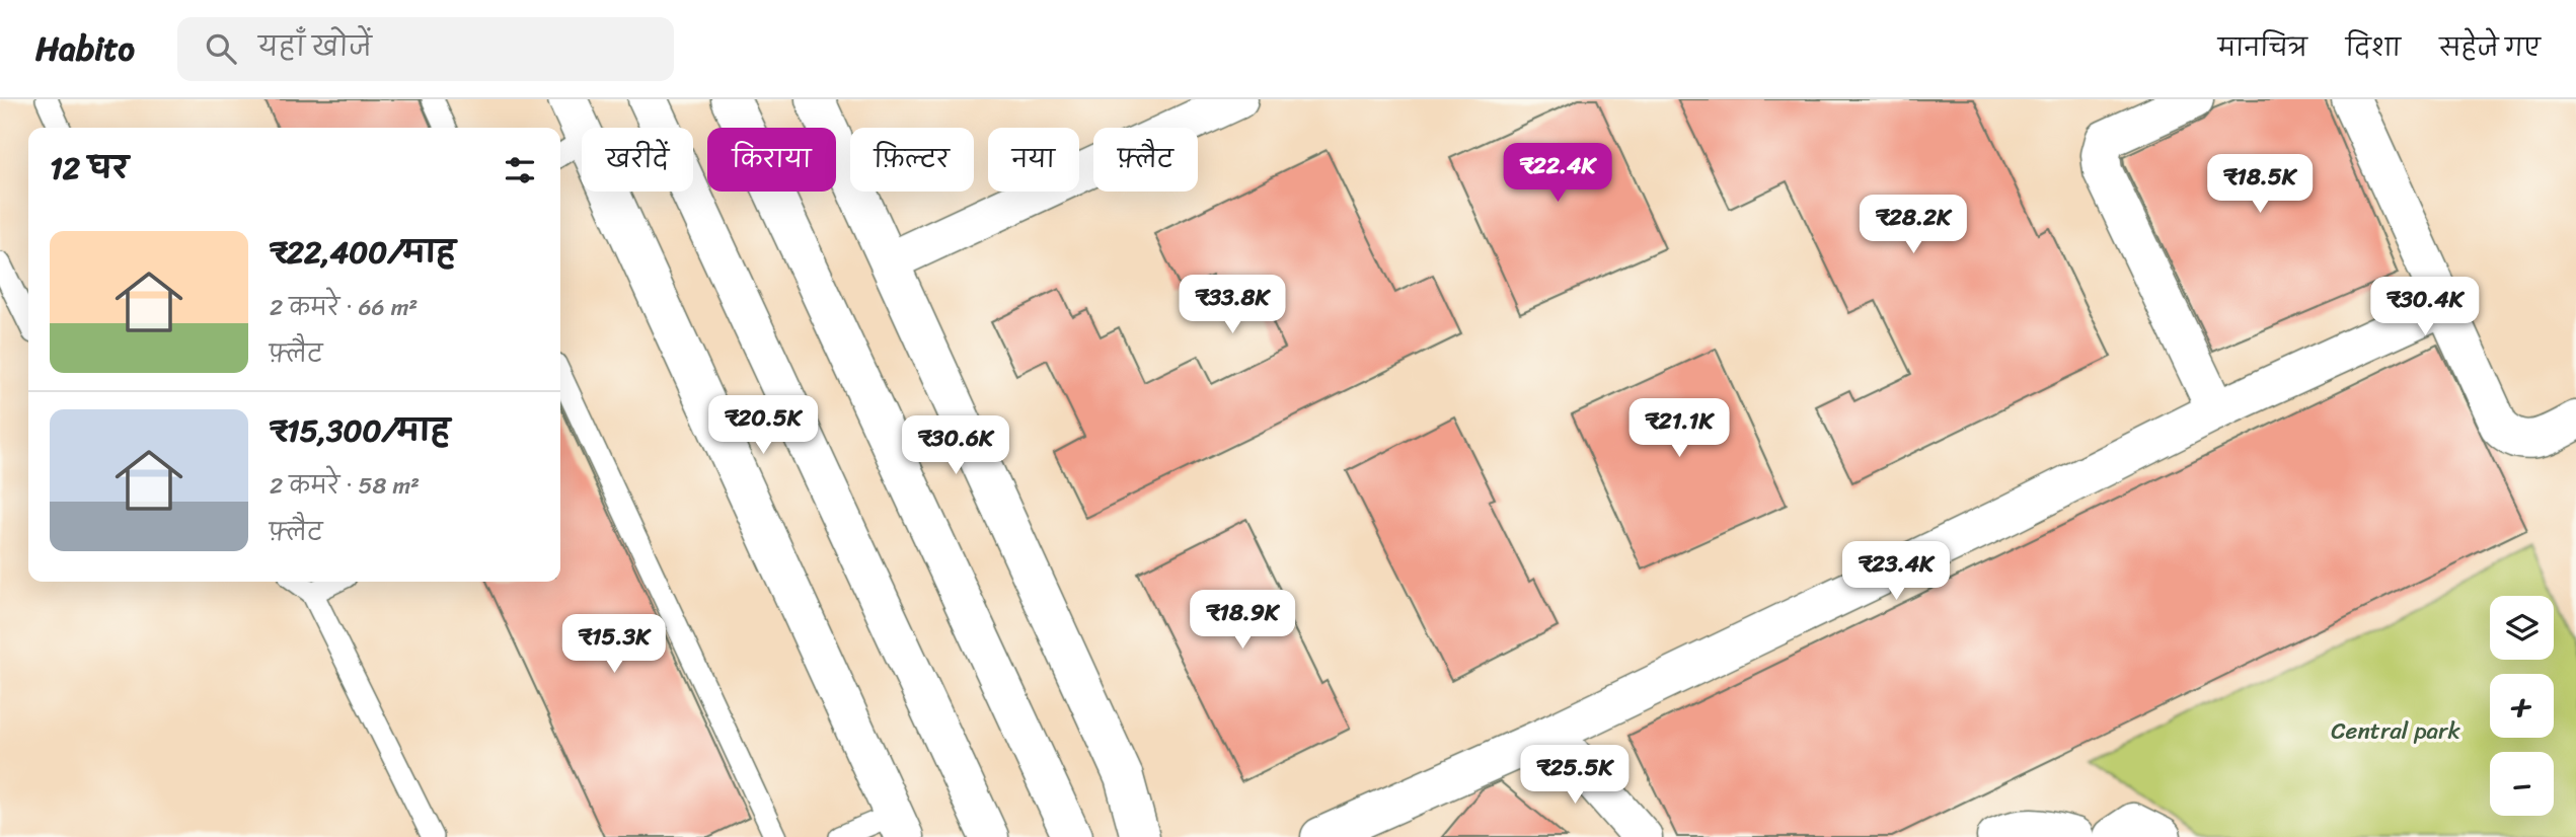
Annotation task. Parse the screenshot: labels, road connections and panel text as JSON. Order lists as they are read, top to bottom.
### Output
{
  "parks": ["Central park"],
  "page": {
    "header": "Habito",
    "search": "यहाँ खोजें",
    "nav": ["मानचित्र", "दिशा", "सहेजे गए"],
    "chip": [
      "खरीदें",
      "किराया",
      "फ़िल्टर",
      "नया",
      "फ़्लैट"
    ],
    "heading": "12 घर",
    "price": [
      "₹22.4K",
      "₹18.5K",
      "₹28.2K",
      "₹33.8K",
      "₹30.4K",
      "₹20.5K",
      "₹21.1K",
      "₹30.6K",
      "₹23.4K",
      "₹18.9K",
      "₹15.3K",
      "₹25.5K"
    ],
    "list": [
      {
        "name": "₹22,400/माह",
        "note": "2 कमरे · 66 m² · फ़्लैट"
      },
      {
        "name": "₹15,300/माह",
        "note": "2 कमरे · 58 m² · फ़्लैट"
      }
    ],
    "map_buttons": ["+", "−"]
  }
}
